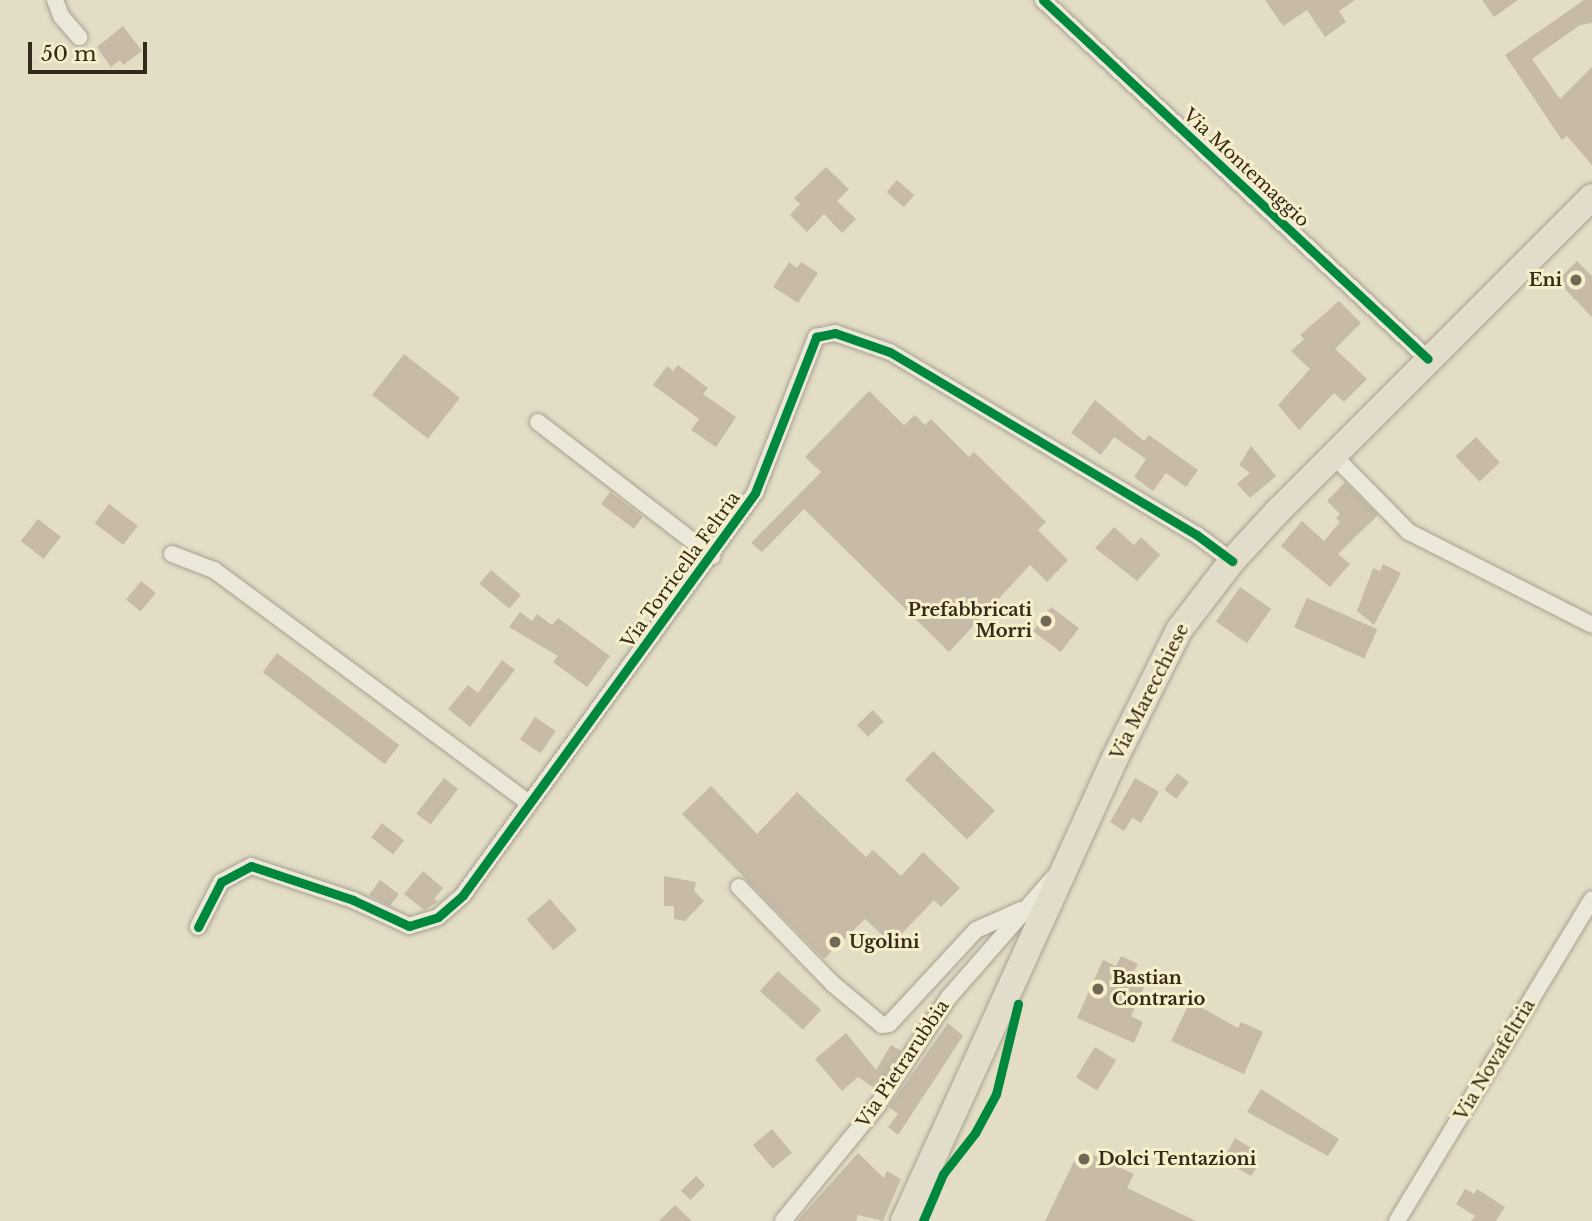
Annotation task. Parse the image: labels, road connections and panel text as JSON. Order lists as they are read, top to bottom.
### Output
{
  "streets": {
    "main road": ["Via Marecchiese"],
    "street": [
      "Via Montemaggio",
      "Via Torricella Feltria",
      "Via Novafeltria",
      "Via Pietrarubbia"
    ]
  },
  "crossings": [
    ["Via Montemaggio", "Via Marecchiese"],
    ["Via Torricella Feltria", "Via Marecchiese"],
    ["Via Marecchiese", "Via Pietrarubbia"]
  ],
  "places": [
    "Eni",
    "Prefabbricati Morri",
    "Ugolini",
    "Bastian Contrario",
    "Dolci Tentazioni"
  ],
  "scale_bar": "50 m"
}
